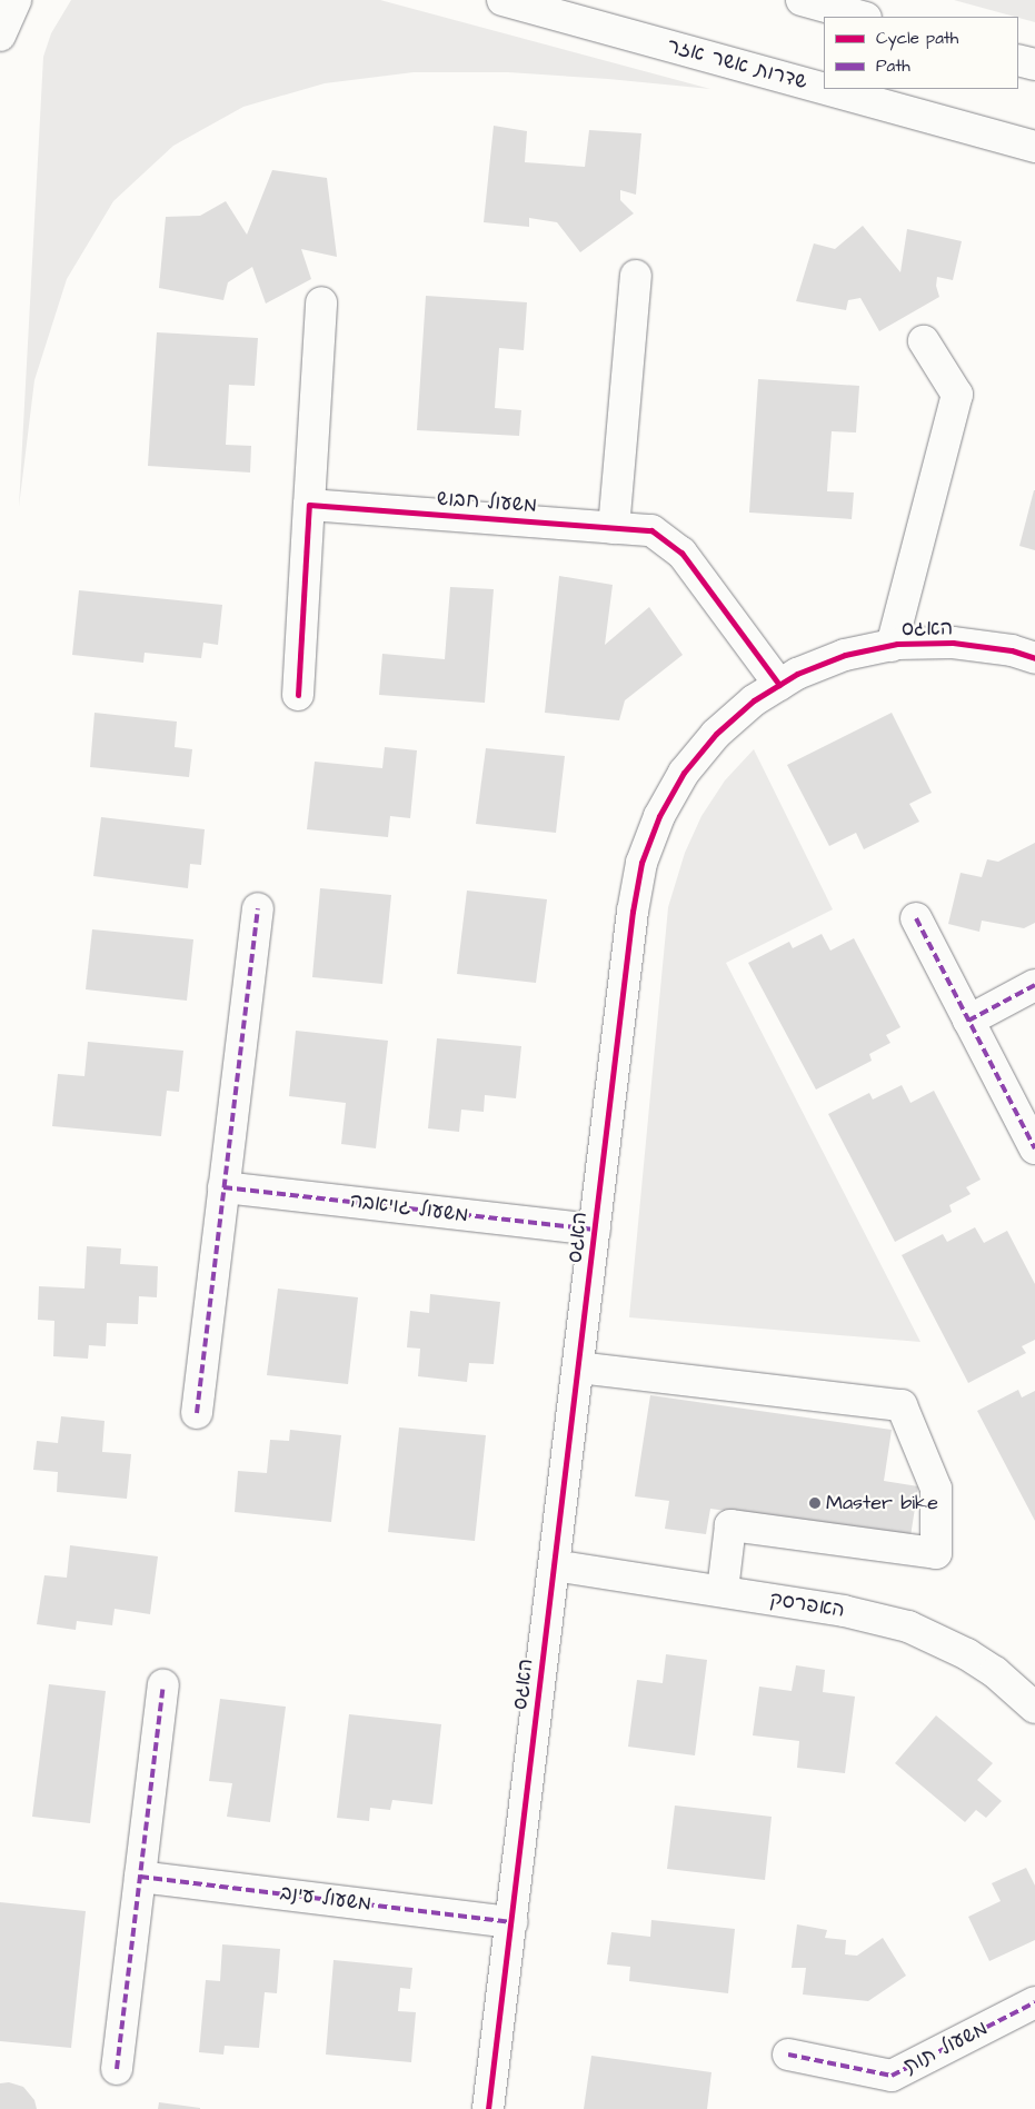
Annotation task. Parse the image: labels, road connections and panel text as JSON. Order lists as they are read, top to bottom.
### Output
{
  "streets": {
    "street": [
      "שדרות אשר אזר",
      "משעול חבוש",
      "האגס",
      "משעול גויאבה",
      "האפרסק",
      "משעול עינב",
      "משעול תות"
    ]
  },
  "crossings": [
    ["משעול חבוש", "האגס"],
    ["האגס", "משעול גויאבה"],
    ["האגס", "האפרסק"],
    ["האגס", "משעול עינב"]
  ],
  "places": ["Master bike"],
  "legend": ["Cycle path", "Path"]
}
